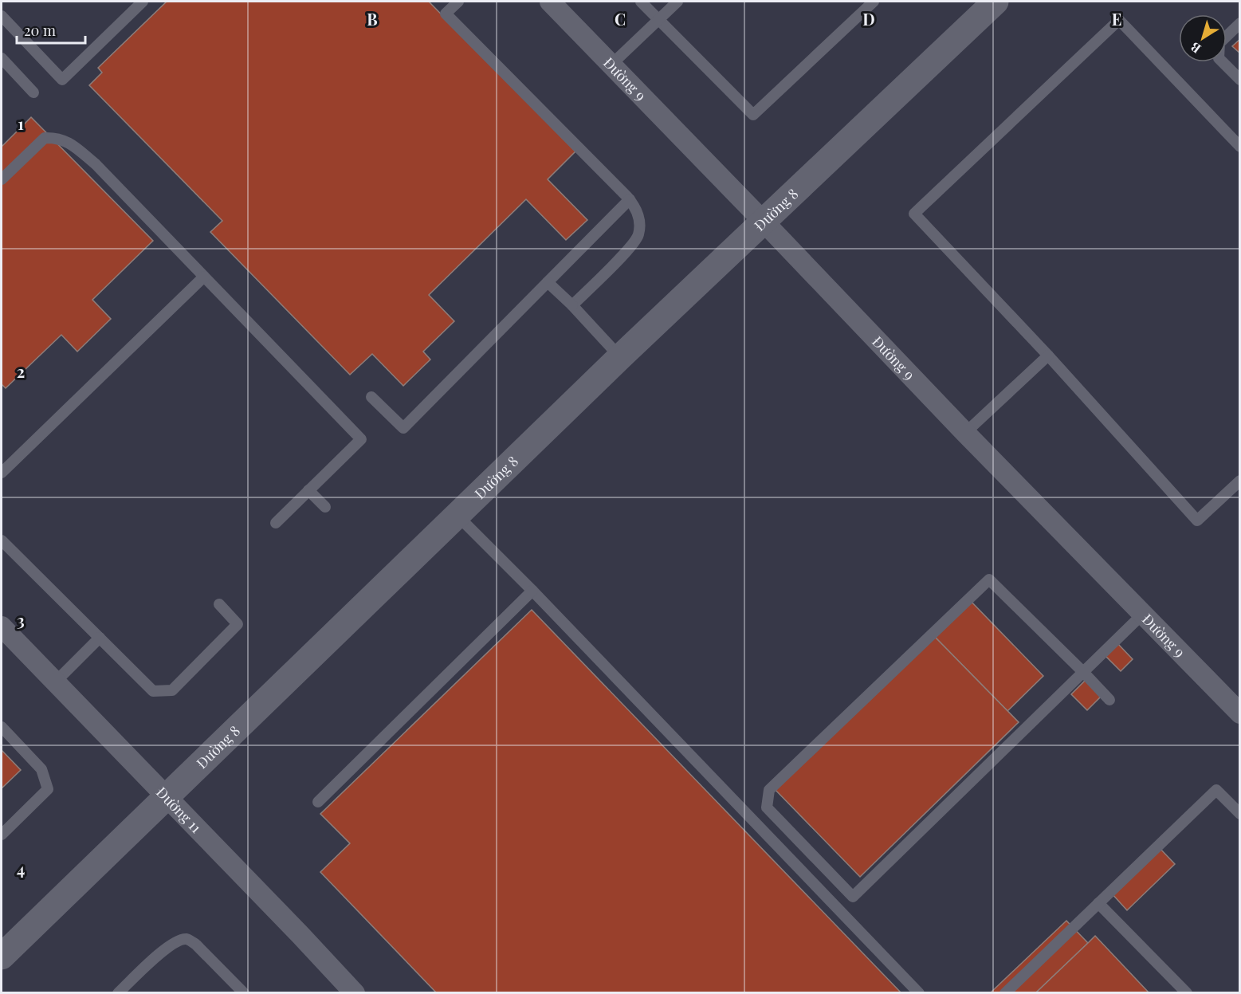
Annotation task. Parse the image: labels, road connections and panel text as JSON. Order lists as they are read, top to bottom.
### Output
{
  "streets": {
    "street": ["Đường 9", "Đường 8", "Đường 11"]
  },
  "crossings": [
    ["Đường 9", "Đường 8"],
    ["Đường 8", "Đường 11"]
  ],
  "scale_bar": "20 m",
  "north": "bottom left",
  "grid": {
    "columns": [
      "B",
      "C",
      "D",
      "E"
    ],
    "rows": [
      "1",
      "2",
      "3",
      "4"
    ]
  }
}
